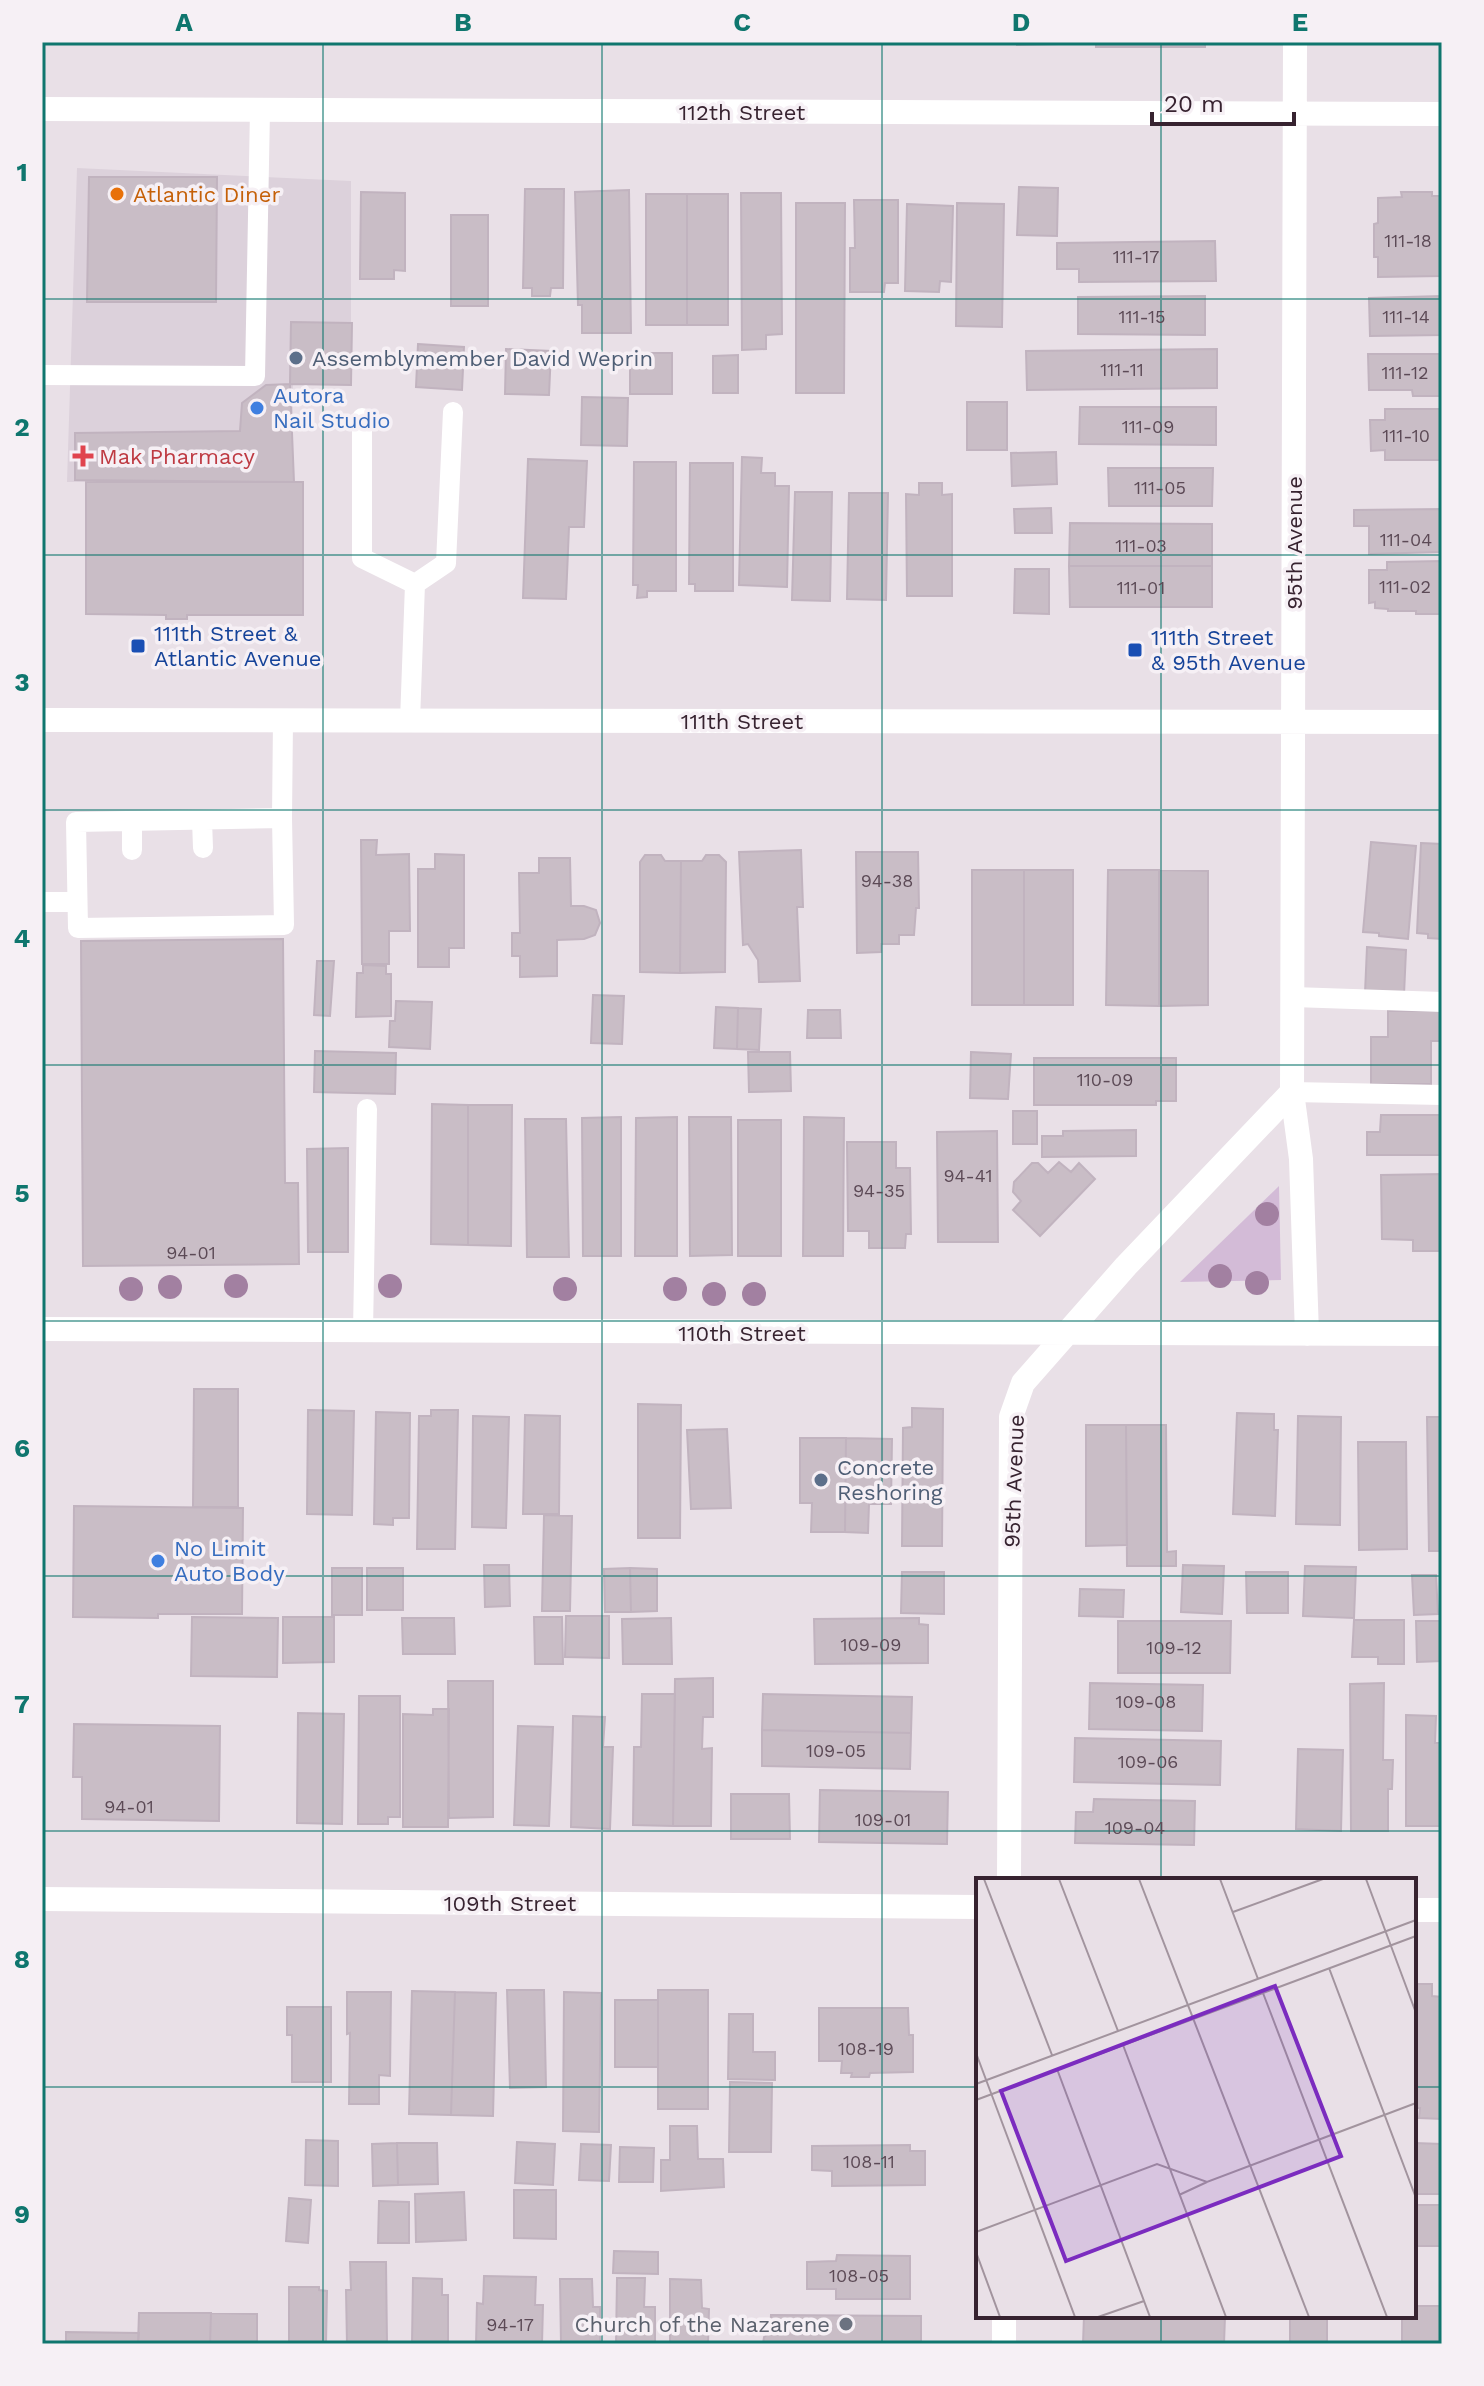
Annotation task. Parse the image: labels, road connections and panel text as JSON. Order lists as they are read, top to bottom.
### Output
{
  "streets": {
    "street": [
      "112th Street",
      "95th Avenue",
      "111th Street",
      "110th Street",
      "109th Street"
    ]
  },
  "crossings": [
    ["112th Street", "95th Avenue"],
    ["95th Avenue", "111th Street"],
    ["95th Avenue", "110th Street"]
  ],
  "places": {
    "other": [
      "Atlantic Diner",
      "Assemblymember David Weprin",
      "Autora Nail Studio",
      "Concrete Reshoring",
      "No Limit Auto Body",
      "Church of the Nazarene"
    ],
    "health": ["Mak Pharmacy"],
    "transit": ["111th Street & Atlantic Avenue", "111th Street & 95th Avenue"]
  },
  "house_numbers": [
    "111-18",
    "111-17",
    "111-15",
    "111-14",
    "111-11",
    "111-12",
    "111-09",
    "111-10",
    "111-05",
    "111-04",
    "111-03",
    "111-02",
    "111-01",
    "94-38",
    "110-09",
    "94-41",
    "94-35",
    "94-01",
    "109-09",
    "109-12",
    "109-08",
    "109-05",
    "109-06",
    "94-01",
    "109-01",
    "109-04",
    "108-19",
    "108-11",
    "108-05",
    "94-17"
  ],
  "scale_bar": "20 m",
  "grid": {
    "columns": [
      "A",
      "B",
      "C",
      "D",
      "E"
    ],
    "rows": [
      "1",
      "2",
      "3",
      "4",
      "5",
      "6",
      "7",
      "8",
      "9"
    ]
  }
}
